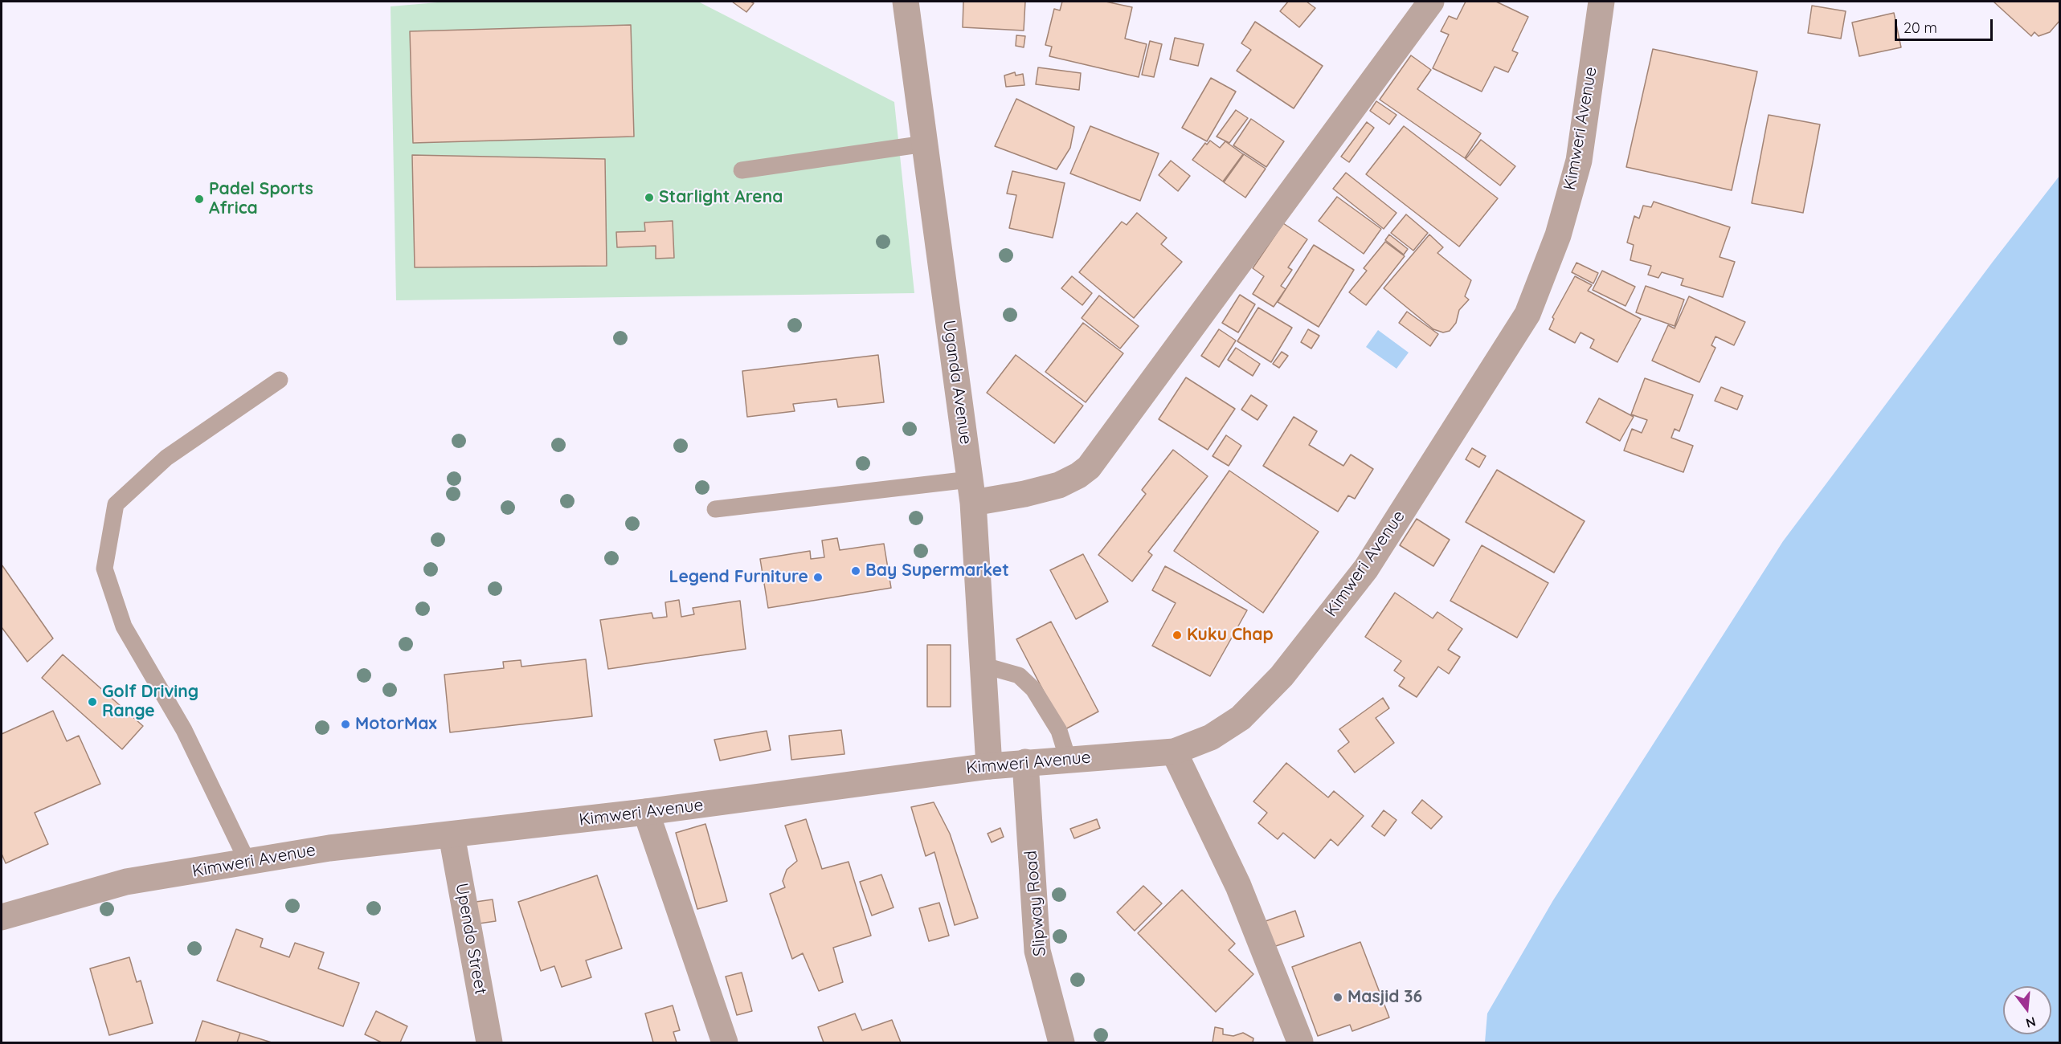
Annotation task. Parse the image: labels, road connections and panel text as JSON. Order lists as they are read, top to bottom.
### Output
{
  "streets": {
    "street": [
      "Kimweri Avenue",
      "Uganda Avenue",
      "Slipway Road",
      "Upendo Street"
    ]
  },
  "crossings": [
    ["Kimweri Avenue", "Uganda Avenue"],
    ["Kimweri Avenue", "Slipway Road"],
    ["Kimweri Avenue", "Upendo Street"]
  ],
  "places": [
    "Starlight Arena",
    "Padel Sports Africa",
    "Bay Supermarket",
    "Legend Furniture",
    "Kuku Chap",
    "Golf Driving Range",
    "MotorMax",
    "Masjid 36"
  ],
  "scale_bar": "20 m",
  "north": "bottom"
}
